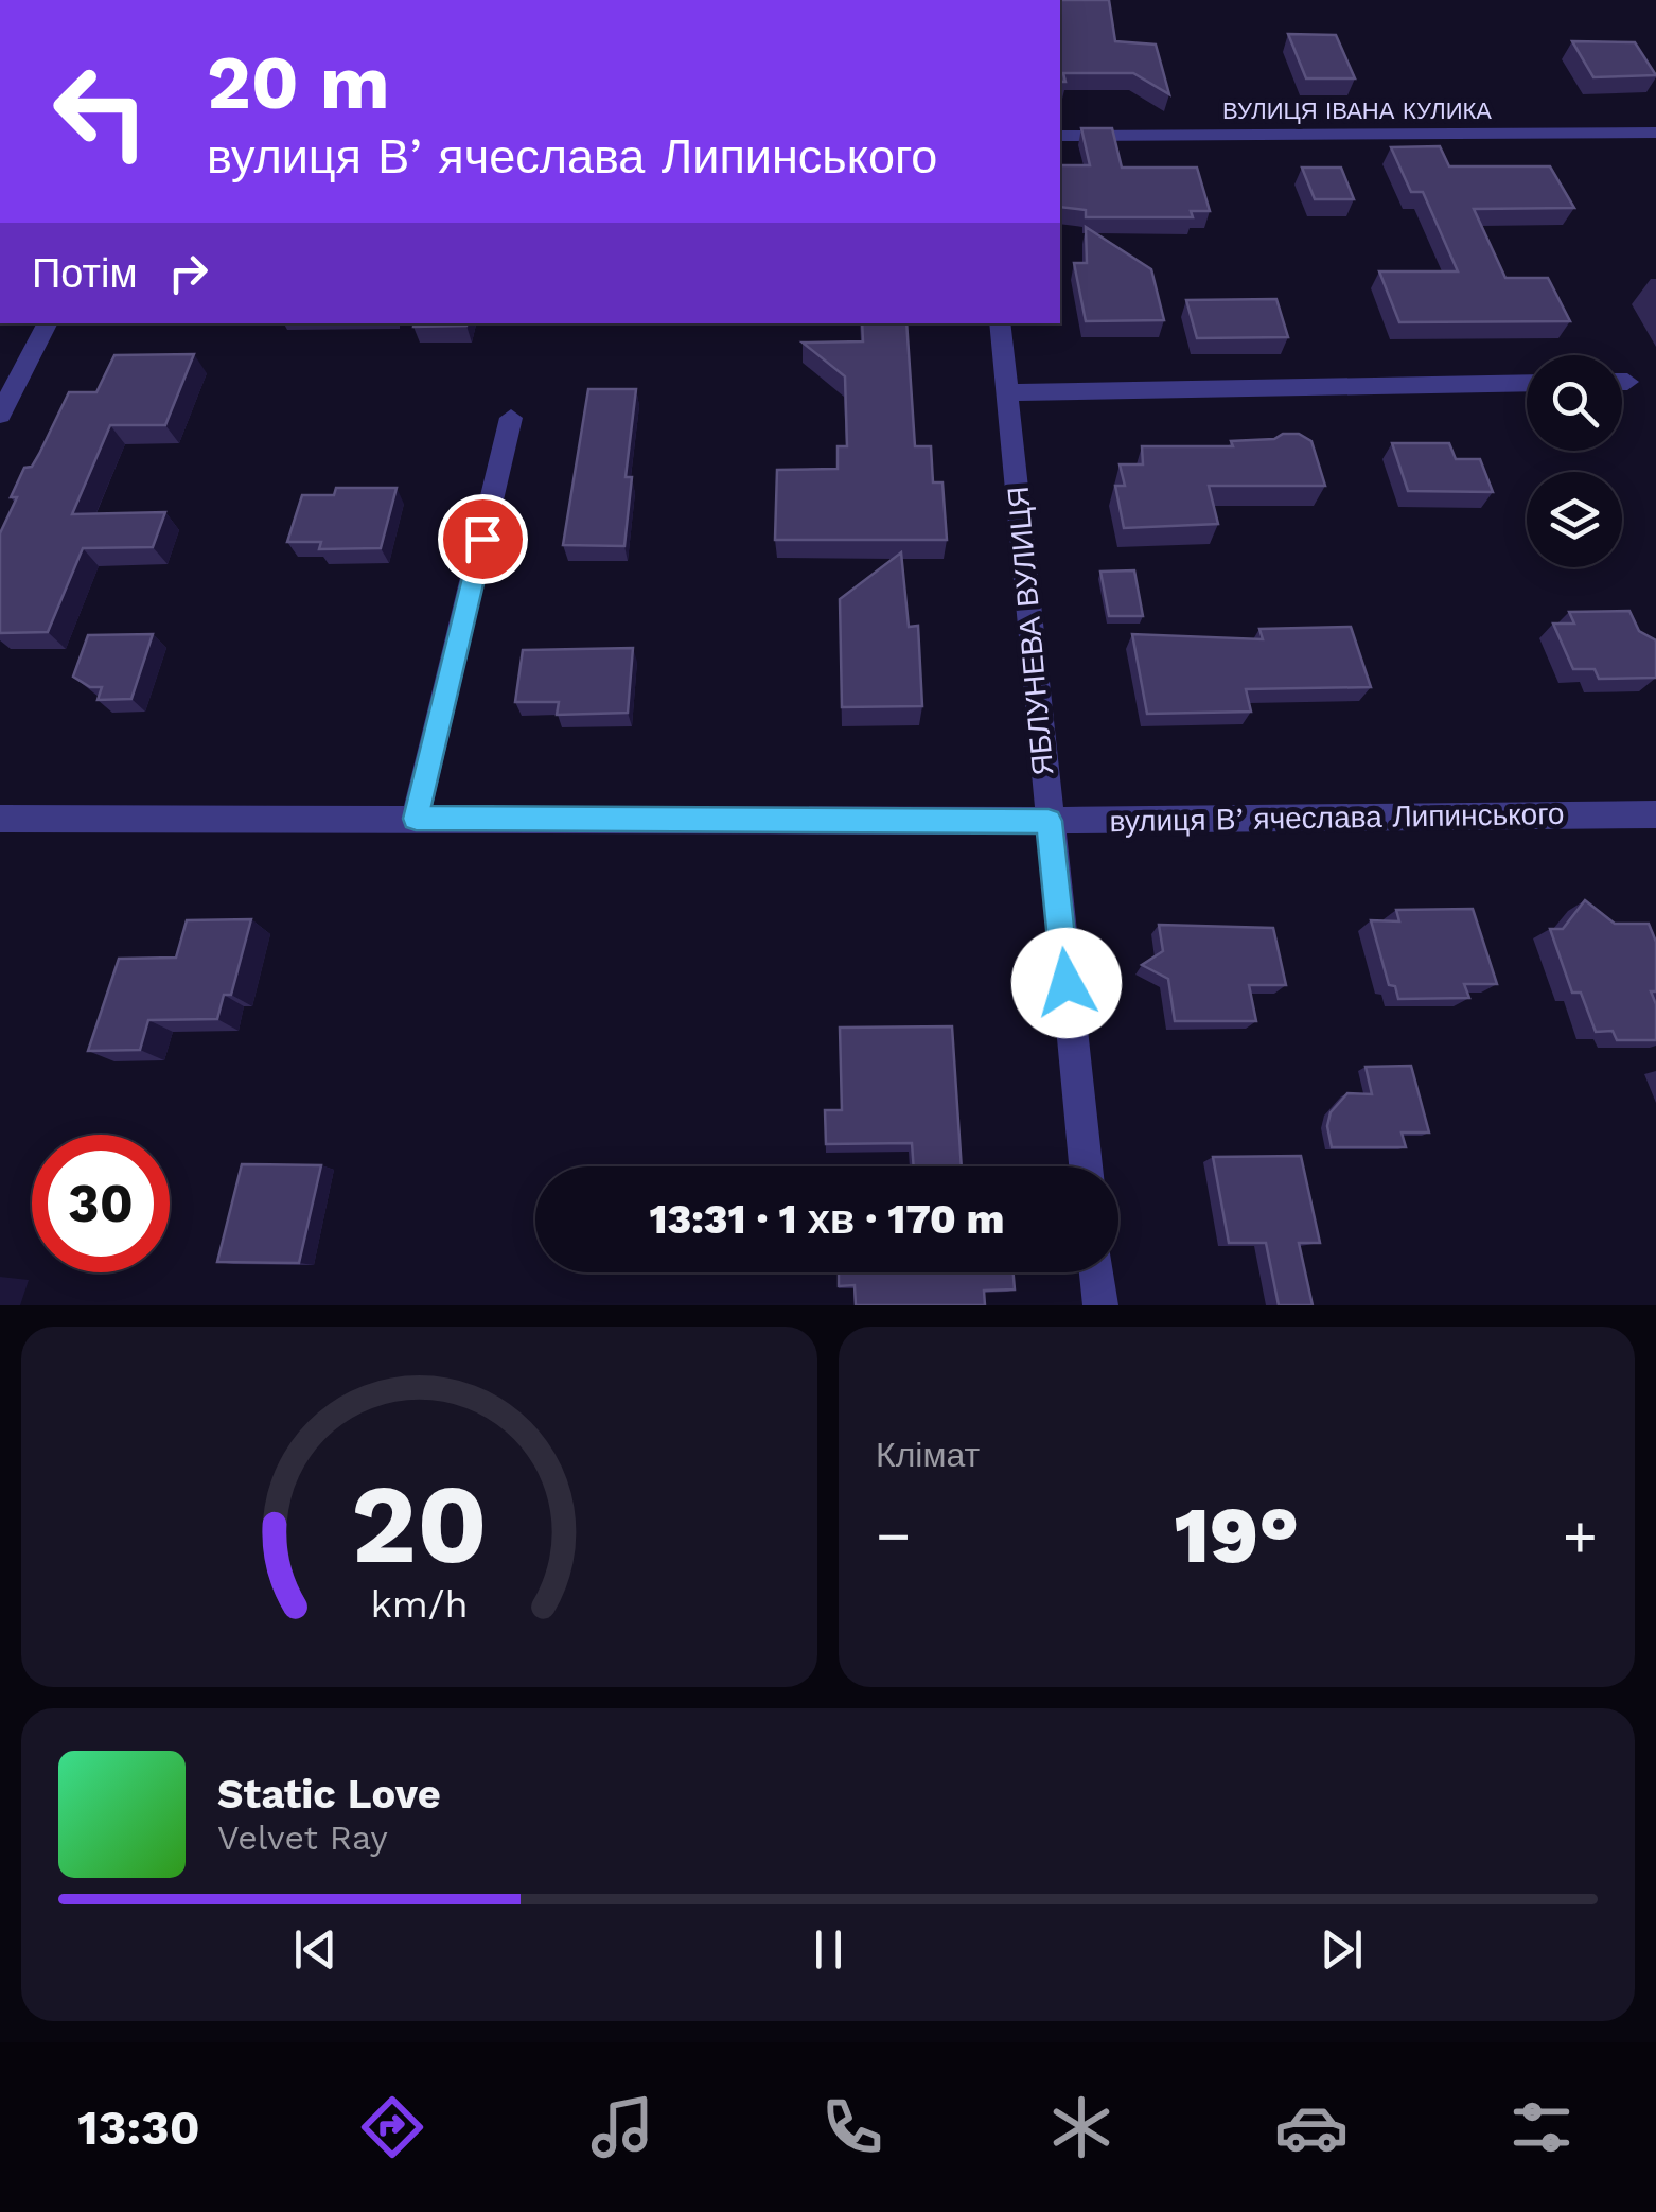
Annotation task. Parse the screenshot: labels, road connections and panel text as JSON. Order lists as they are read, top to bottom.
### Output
{
  "streets": {
    "street": ["ВУЛИЦЯ ІВАНА КУЛИКА", "ЯБЛУНЕВА ВУЛИЦЯ", "вулиця Вʼячеслава Липинського"]
  },
  "crossings": [
    ["ЯБЛУНЕВА ВУЛИЦЯ", "вулиця Вʼячеслава Липинського"]
  ],
  "page": {
    "turn": ["20 m", "вулиця Вʼячеслава Липинського"],
    "then": "Потім",
    "limit": "30",
    "trip": "13:31 · 1 хв · 170 m",
    "tile": "Клімат",
    "heat": ["−", "19°", "+"],
    "song": ["Static Love", "Velvet Ray"],
    "tabs": "13:30",
    "gauge": ["20", "km/h"]
  }
}
